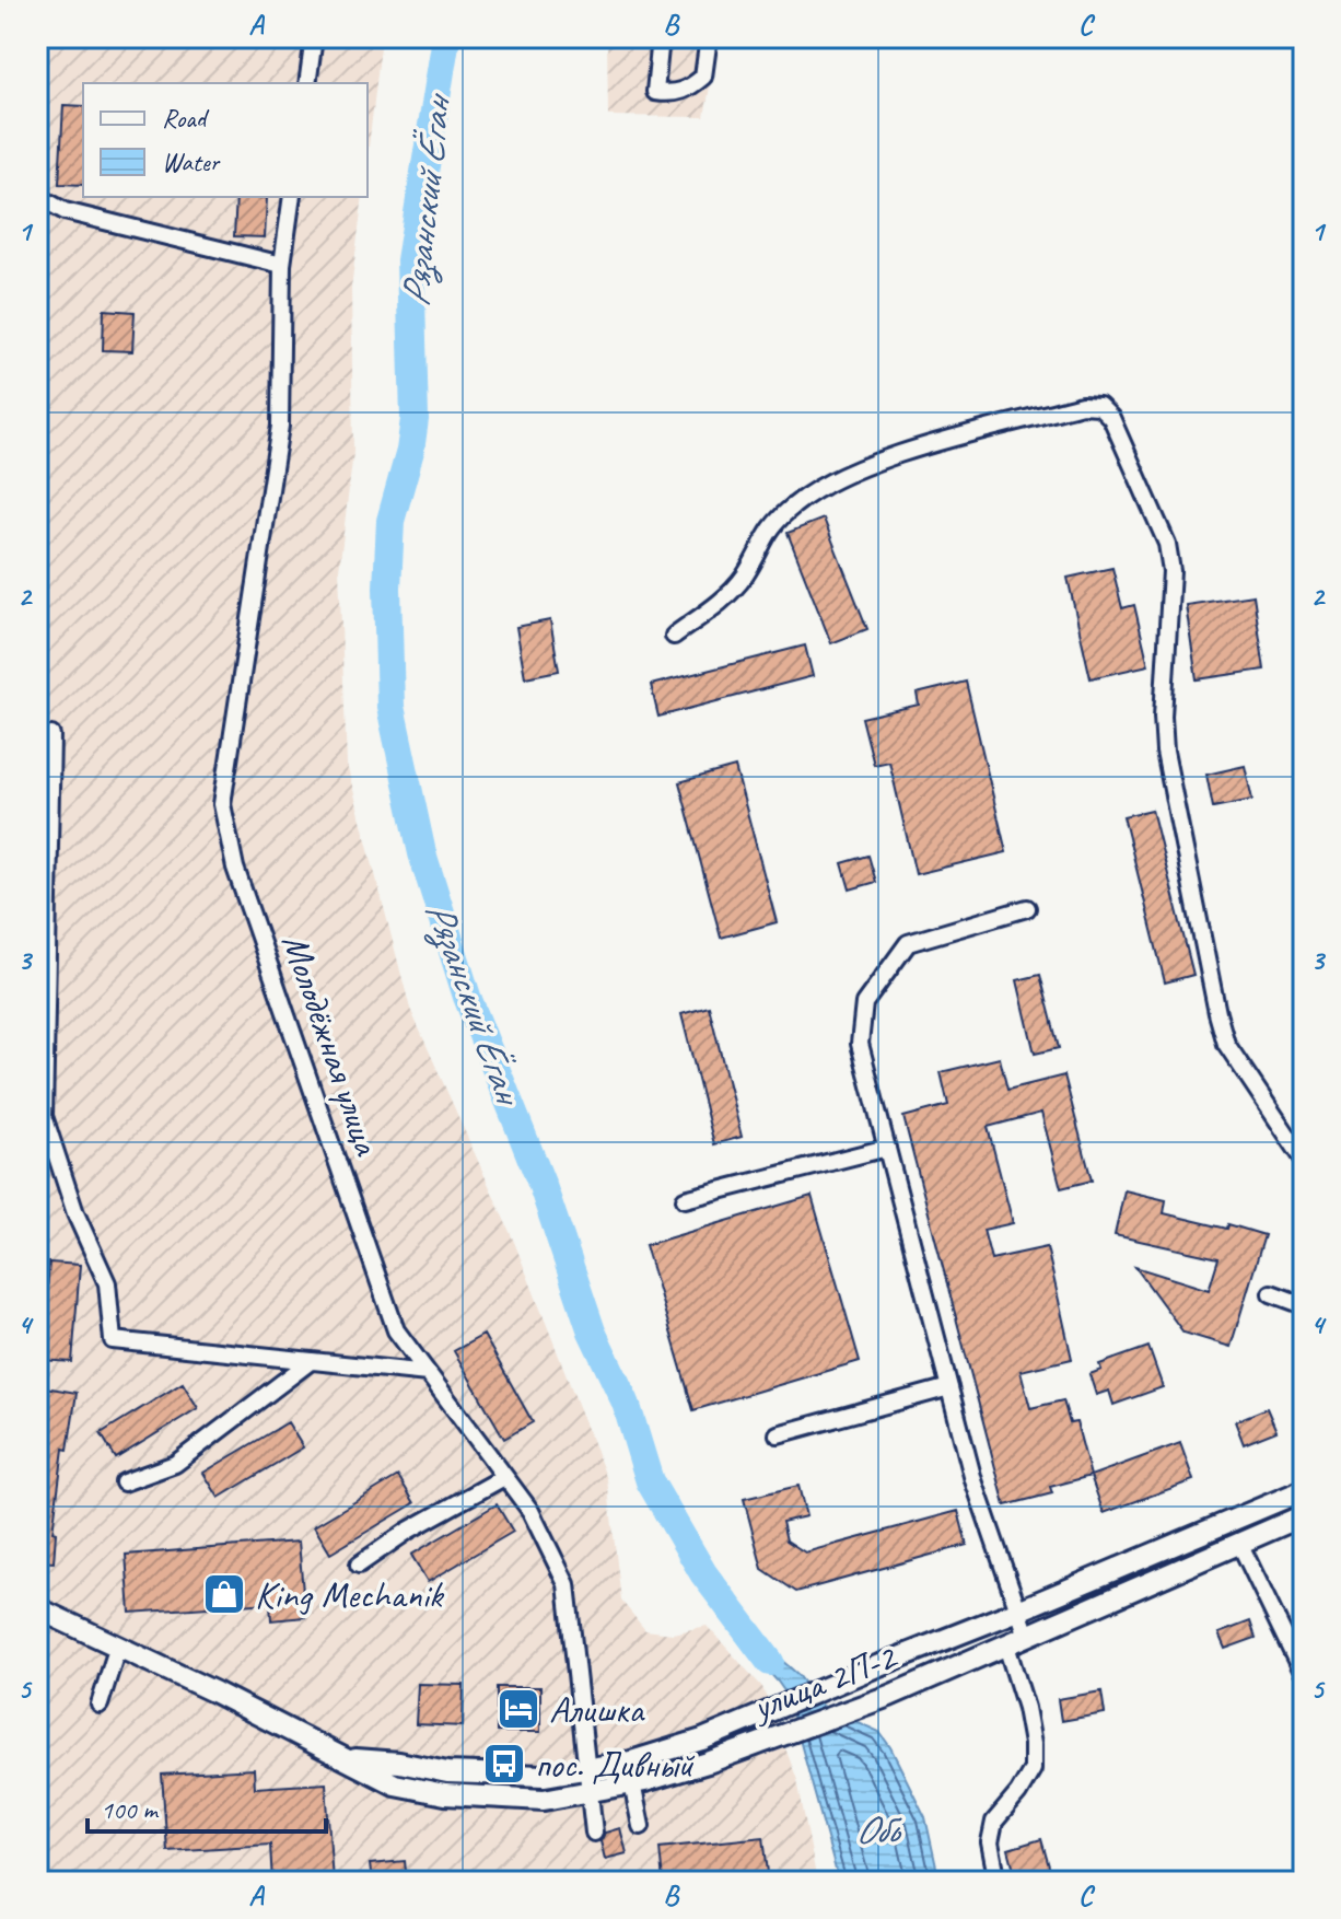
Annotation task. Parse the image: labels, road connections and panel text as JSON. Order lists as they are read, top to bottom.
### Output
{
  "streets": {
    "main road": ["улица 2П-2"],
    "street": ["Молодёжная улица"]
  },
  "crossings": [
    ["Молодёжная улица", "улица 2П-2"]
  ],
  "water": ["Рязанский Ёган", "Обь"],
  "places": {
    "shop": ["King Mechanik"],
    "hotel": ["Алишка"],
    "bus stop": ["пос. Дивный"]
  },
  "legend": ["Road", "Water"],
  "scale_bar": "100 m",
  "grid": {
    "columns": ["A", "B", "C"],
    "rows": [
      "1",
      "2",
      "3",
      "4",
      "5"
    ]
  }
}
